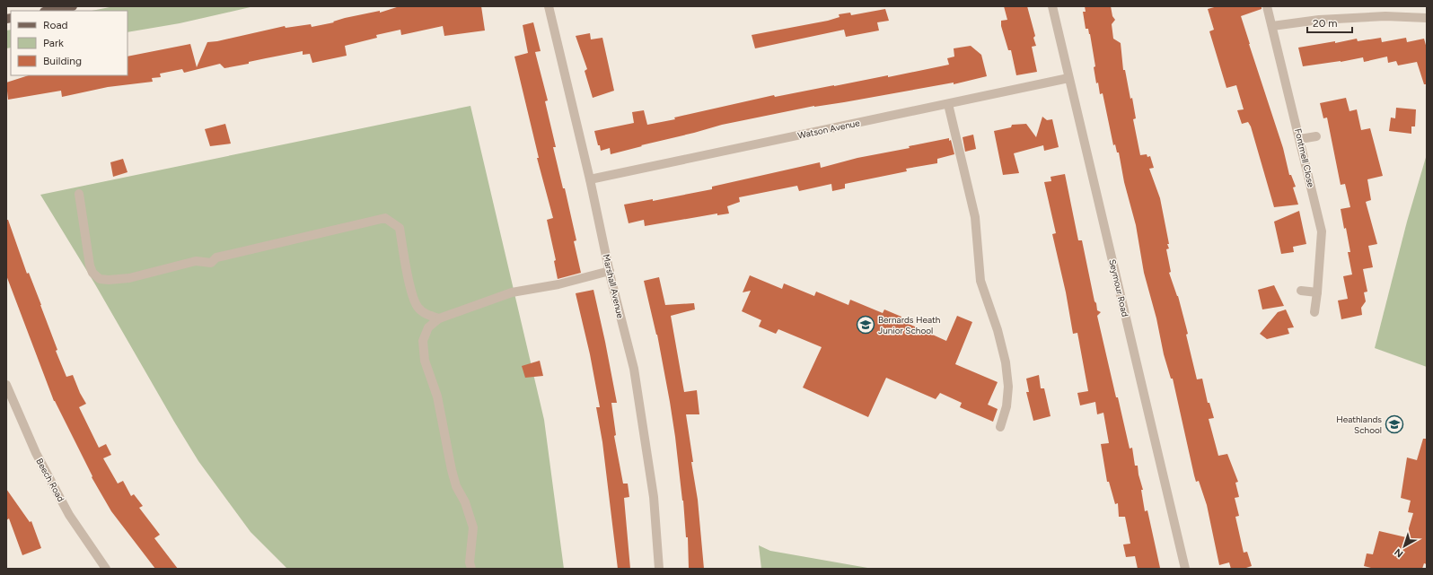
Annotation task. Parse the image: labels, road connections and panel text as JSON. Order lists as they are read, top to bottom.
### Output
{
  "streets": {
    "street": [
      "Watson Avenue",
      "Fontmell Close",
      "Marshall Avenue",
      "Seymour Road",
      "Beech Road"
    ]
  },
  "crossings": [
    ["Watson Avenue", "Marshall Avenue"],
    ["Watson Avenue", "Seymour Road"]
  ],
  "places": {
    "school or university": ["Bernards Heath Junior School", "Heathlands School"]
  },
  "legend": ["Road", "Park", "Building"],
  "scale_bar": "20 m",
  "north": "bottom left"
}
